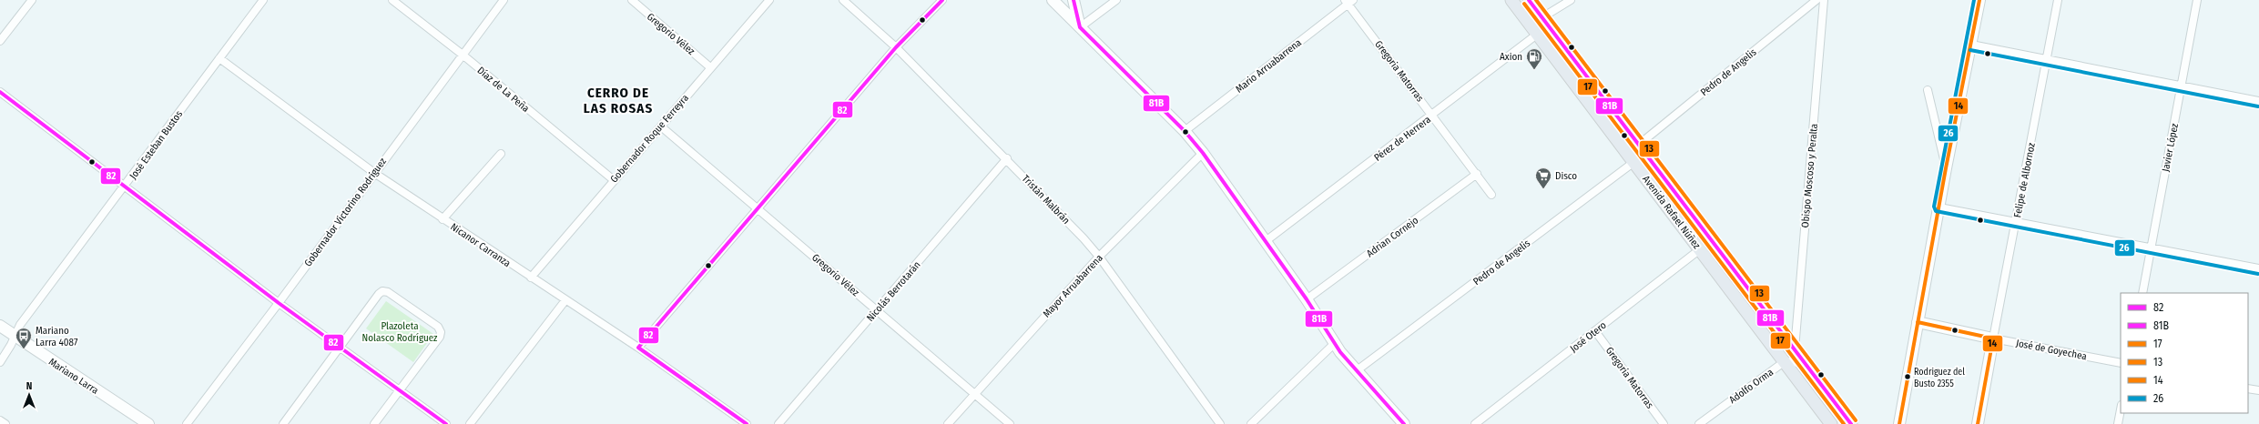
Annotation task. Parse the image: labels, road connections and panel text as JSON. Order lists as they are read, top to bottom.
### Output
{
  "streets": {
    "main road": [
      "Felipe de Albornoz",
      "Avenida Rafael Núñez",
      "José de Goyechea",
      "Mariano Larra"
    ],
    "street": [
      "Gregorio Vélez",
      "Mario Arruabarrena",
      "Gregoria Matorras",
      "Pedro de Angelis",
      "Díaz de La Peña",
      "Gobernador Roque Ferreyra",
      "Pérez de Herrera",
      "José Esteban Bustos",
      "Javier López",
      "Obispo Moscoso y Peralta",
      "Tristán Malbrán",
      "Gobernador Victorino Rodríguez",
      "Adrian Cornejo",
      "Nicanor Carranza",
      "Mayor Arruabarrena",
      "Nicolás Berrotarán",
      "José Otero",
      "Adolfo Orma"
    ]
  },
  "crossings": [
    ["Gregorio Vélez", "Gobernador Roque Ferreyra"],
    ["Gregorio Vélez", "Mayor Arruabarrena"],
    ["Gregorio Vélez", "Nicolás Berrotarán"],
    ["Mario Arruabarrena", "Gregoria Matorras"],
    ["Gregoria Matorras", "Pérez de Herrera"],
    ["Gregoria Matorras", "Adrian Cornejo"],
    ["Gregoria Matorras", "José Otero"],
    ["Pedro de Angelis", "Avenida Rafael Núñez"],
    ["Díaz de La Peña", "Gobernador Roque Ferreyra"],
    ["Díaz de La Peña", "Gobernador Victorino Rodríguez"],
    ["Gobernador Roque Ferreyra", "Nicanor Carranza"],
    ["Pérez de Herrera", "Avenida Rafael Núñez"],
    ["José Esteban Bustos", "Nicanor Carranza"],
    ["José Esteban Bustos", "Mariano Larra"],
    ["Obispo Moscoso y Peralta", "Avenida Rafael Núñez"],
    ["Felipe de Albornoz", "José de Goyechea"],
    ["Tristán Malbrán", "Mayor Arruabarrena"],
    ["Tristán Malbrán", "Nicolás Berrotarán"],
    ["Gobernador Victorino Rodríguez", "Nicanor Carranza"],
    ["Avenida Rafael Núñez", "José Otero"],
    ["Avenida Rafael Núñez", "Adolfo Orma"]
  ],
  "districts": ["CERRO DE LAS ROSAS"],
  "parks": ["Plazoleta Nolasco Rodríguez"],
  "places": {
    "fuel station": ["Axion"],
    "supermarket": ["Disco"],
    "bus stop": ["Mariano Larra 4087"],
    "other": ["Rodriguez del Busto 2355"]
  },
  "lines": [
    "transit line 82",
    "transit line 81B",
    "transit line 13",
    "transit line 14",
    "transit line 26",
    "transit line 17"
  ],
  "legend": [
    "82",
    "81B",
    "17",
    "13",
    "14",
    "26"
  ],
  "north": "top"
}
